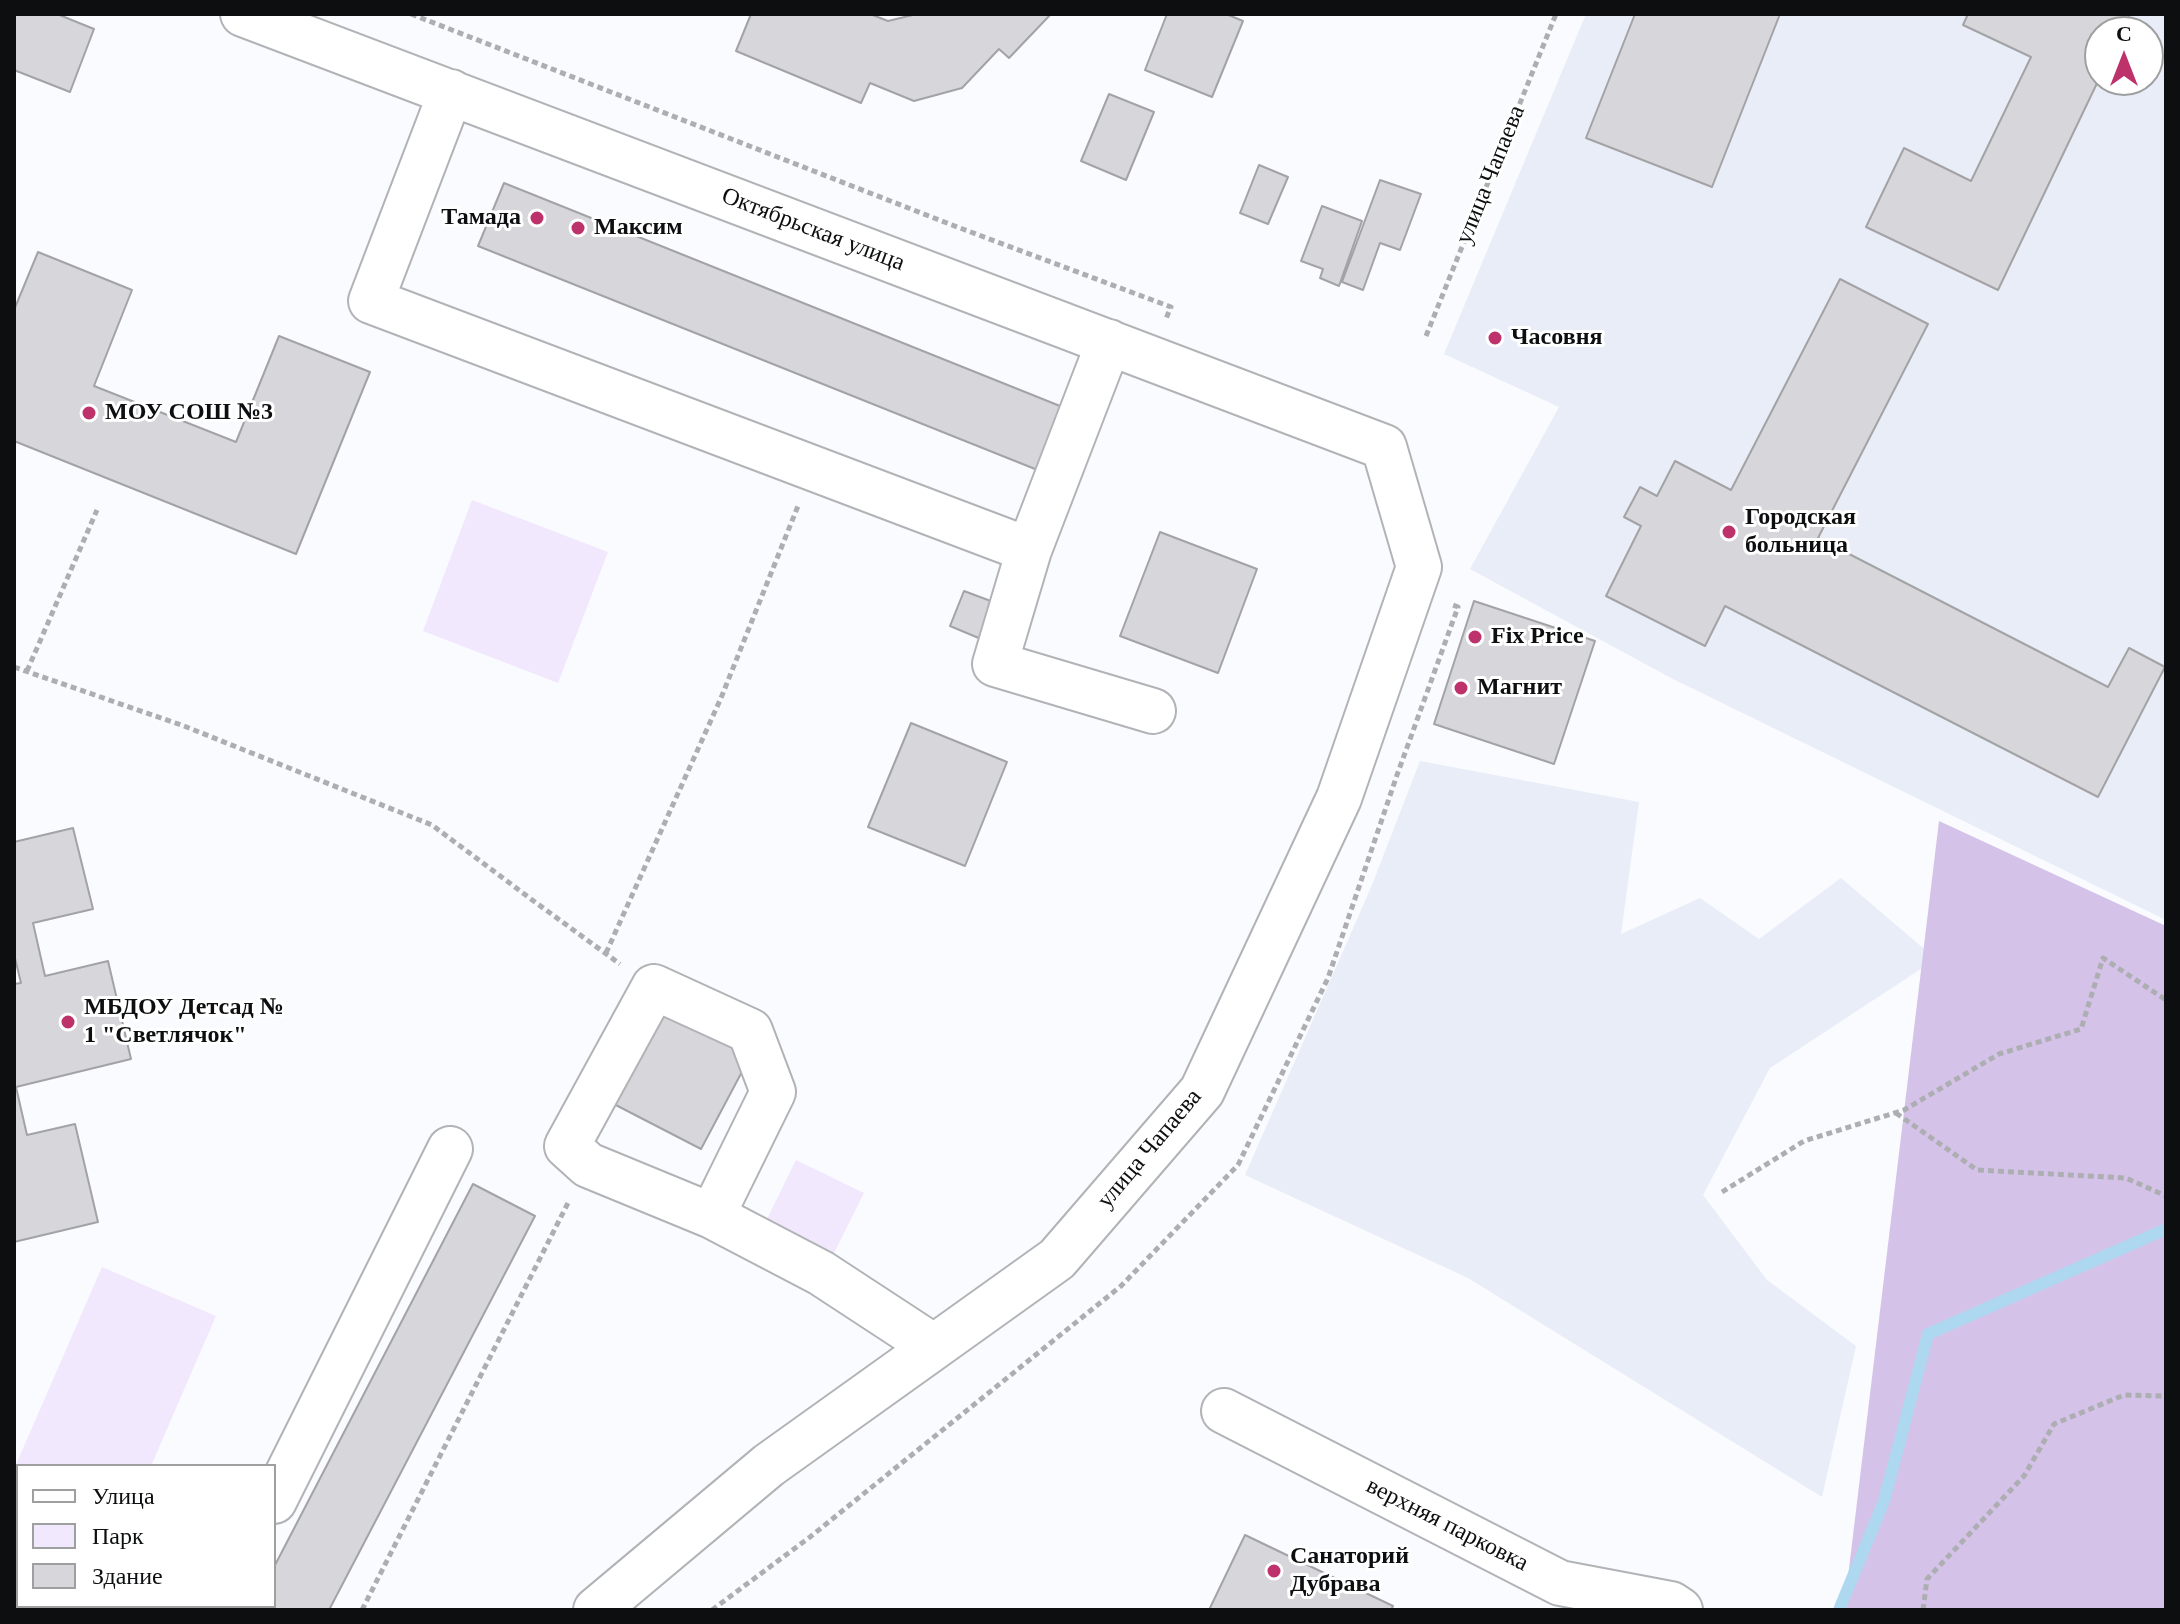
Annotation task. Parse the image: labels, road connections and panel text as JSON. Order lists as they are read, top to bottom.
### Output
{
  "streets": {
    "street": ["улица Чапаева", "Октябрьская улица", "верхняя парковка"]
  },
  "crossings": [
    ["улица Чапаева", "Октябрьская улица"]
  ],
  "places": [
    "Тамада",
    "Максим",
    "Часовня",
    "МОУ СОШ №3",
    "Городская больница",
    "Fix Price",
    "Магнит",
    "МБДОУ Детсад № 1 \"Светлячок\"",
    "Санаторий Дубрава"
  ],
  "legend": ["Улица", "Парк", "Здание"],
  "north": "top"
}
